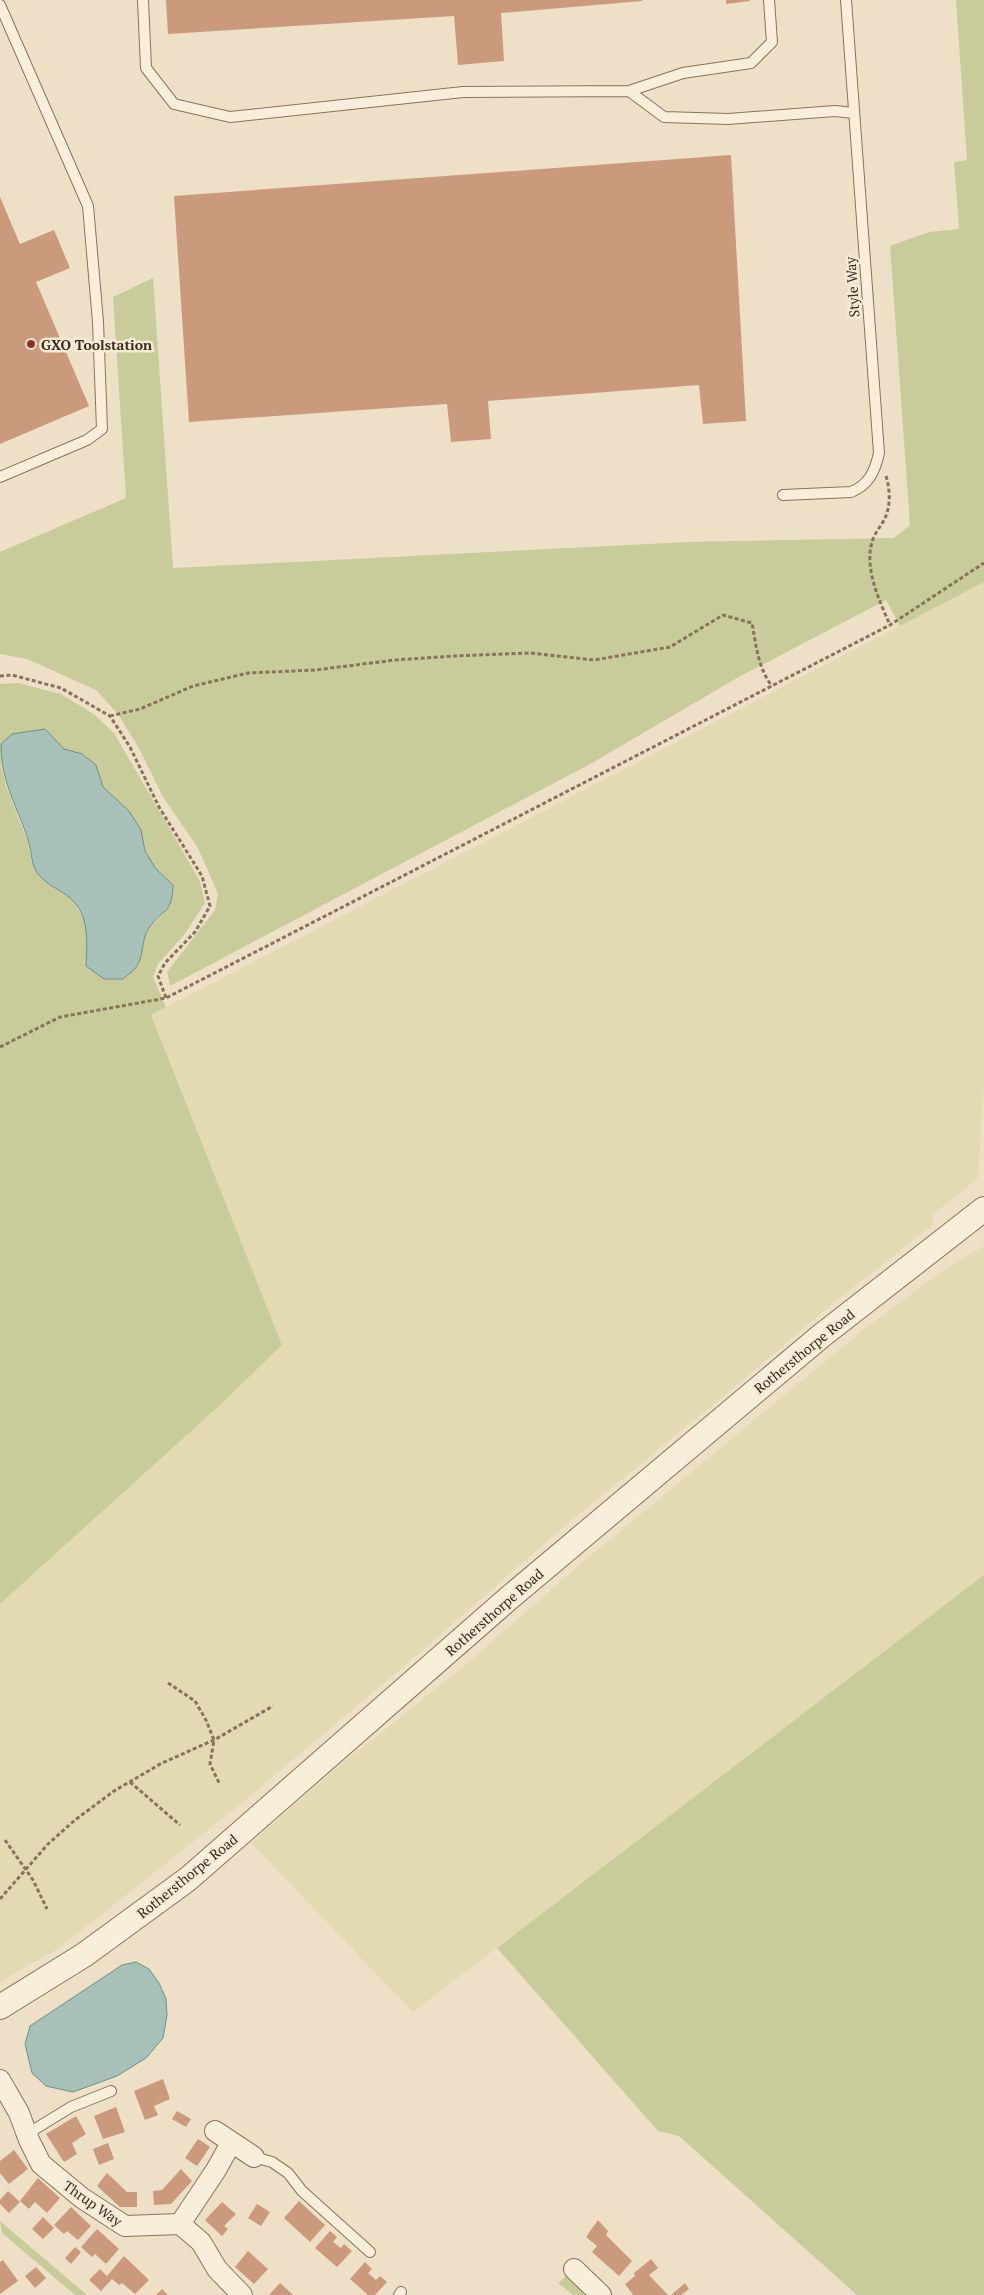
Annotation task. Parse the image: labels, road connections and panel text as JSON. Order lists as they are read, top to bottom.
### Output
{
  "streets": {
    "street": ["Rothersthorpe Road", "Thrup Way"],
    "lane": ["Style Way"]
  },
  "places": ["GXO Toolstation"]
}
